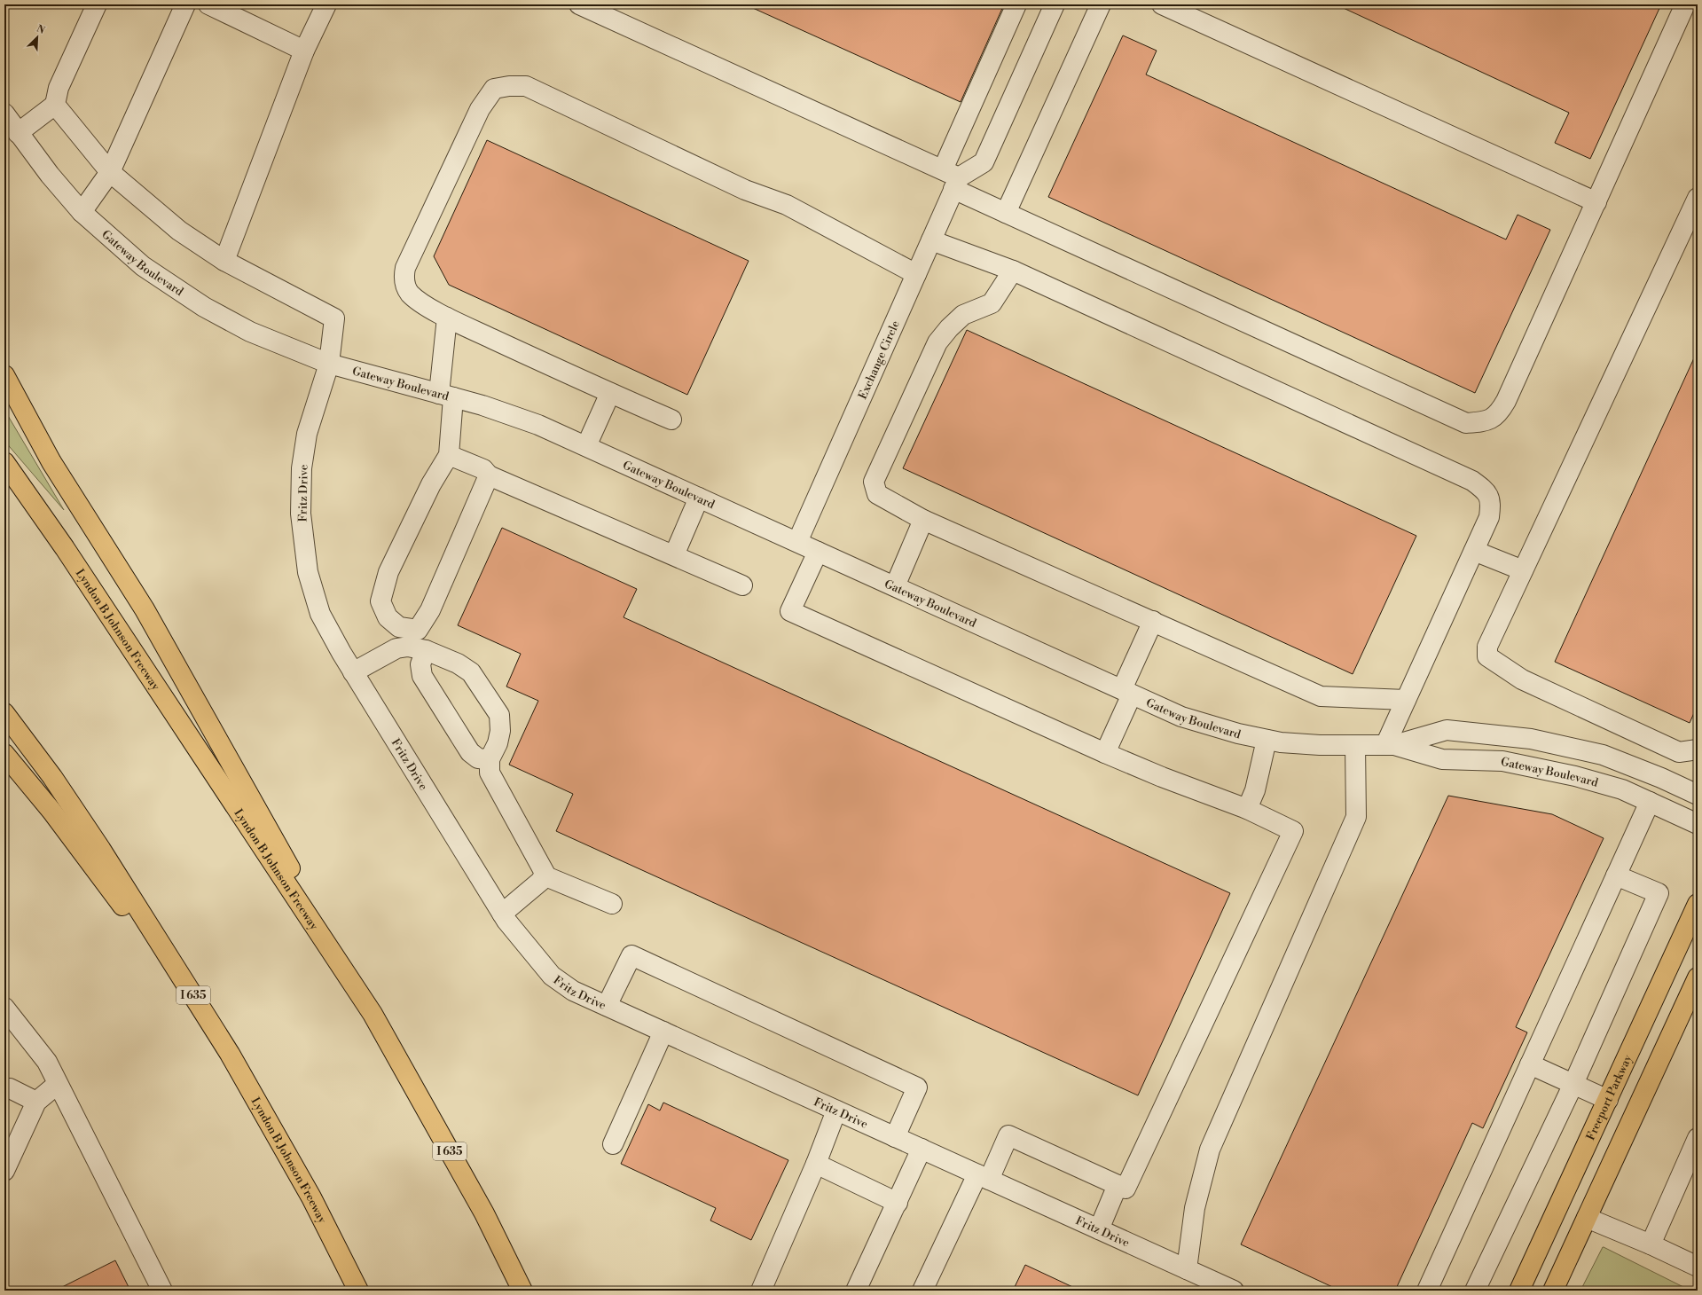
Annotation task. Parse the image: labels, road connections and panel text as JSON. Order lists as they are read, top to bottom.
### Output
{
  "streets": {
    "main road": ["Lyndon B Johnson Freeway", "I 635", "Freeport Parkway"],
    "street": ["Gateway Boulevard", "Exchange Circle", "Fritz Drive"]
  },
  "crossings": [
    ["Gateway Boulevard", "Exchange Circle"],
    ["Gateway Boulevard", "Fritz Drive"]
  ],
  "north": "top right"
}
